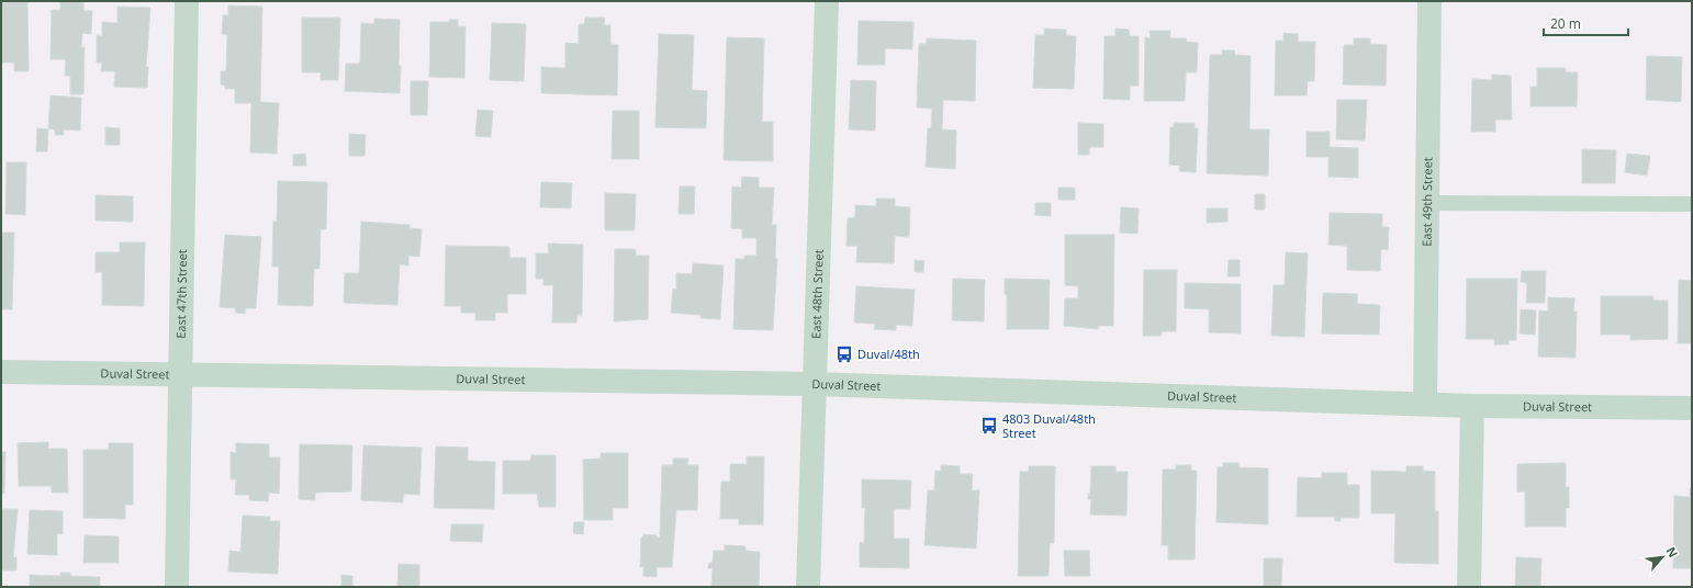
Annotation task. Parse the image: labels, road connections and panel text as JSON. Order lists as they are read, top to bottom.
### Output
{
  "streets": {
    "street": [
      "East 49th Street",
      "East 47th Street",
      "East 48th Street",
      "Duval Street"
    ]
  },
  "crossings": [
    ["East 49th Street", "Duval Street"],
    ["East 47th Street", "Duval Street"],
    ["East 48th Street", "Duval Street"]
  ],
  "places": {
    "bus stop": ["Duval/48th", "4803 Duval/48th Street"]
  },
  "scale_bar": "20 m",
  "north": "top right"
}
